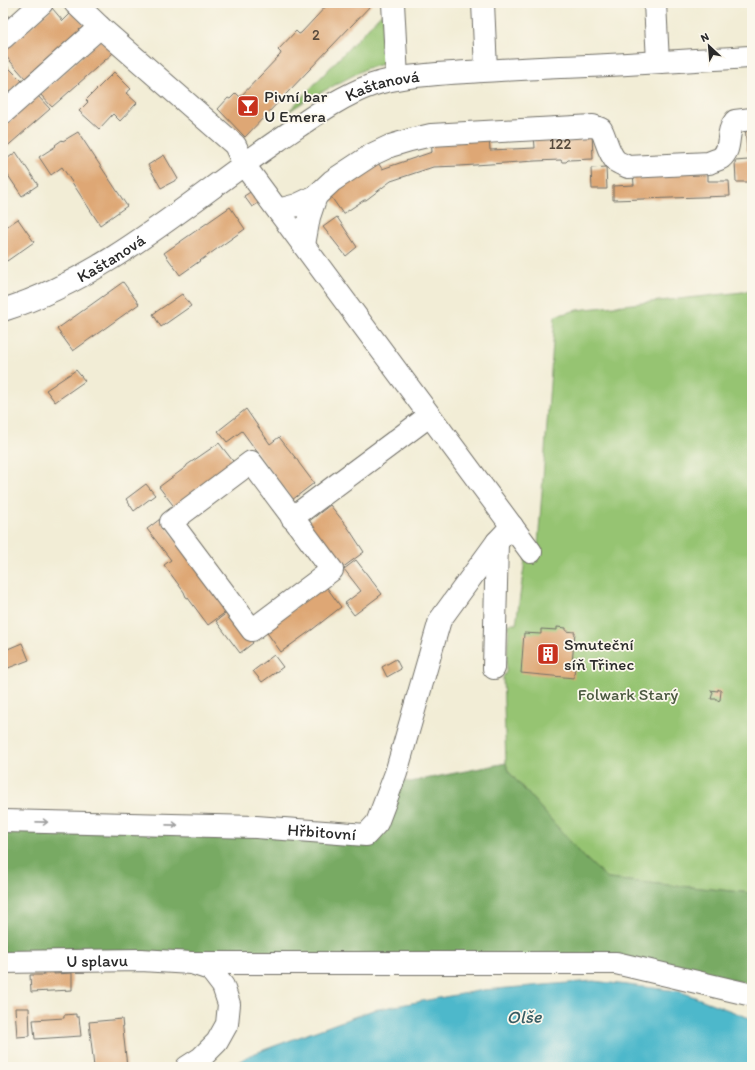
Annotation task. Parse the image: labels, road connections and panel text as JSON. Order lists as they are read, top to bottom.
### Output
{
  "streets": {
    "street": ["Kaštanová", "Hřbitovní", "U splavu"]
  },
  "one_way": ["Hřbitovní"],
  "water": ["Olše"],
  "parks": ["Folwark Starý"],
  "places": {
    "bar": ["Pivní bar U Emera"],
    "building": ["Smuteční síň Třinec"]
  },
  "house_numbers": ["2", "122"],
  "north": "top left"
}
